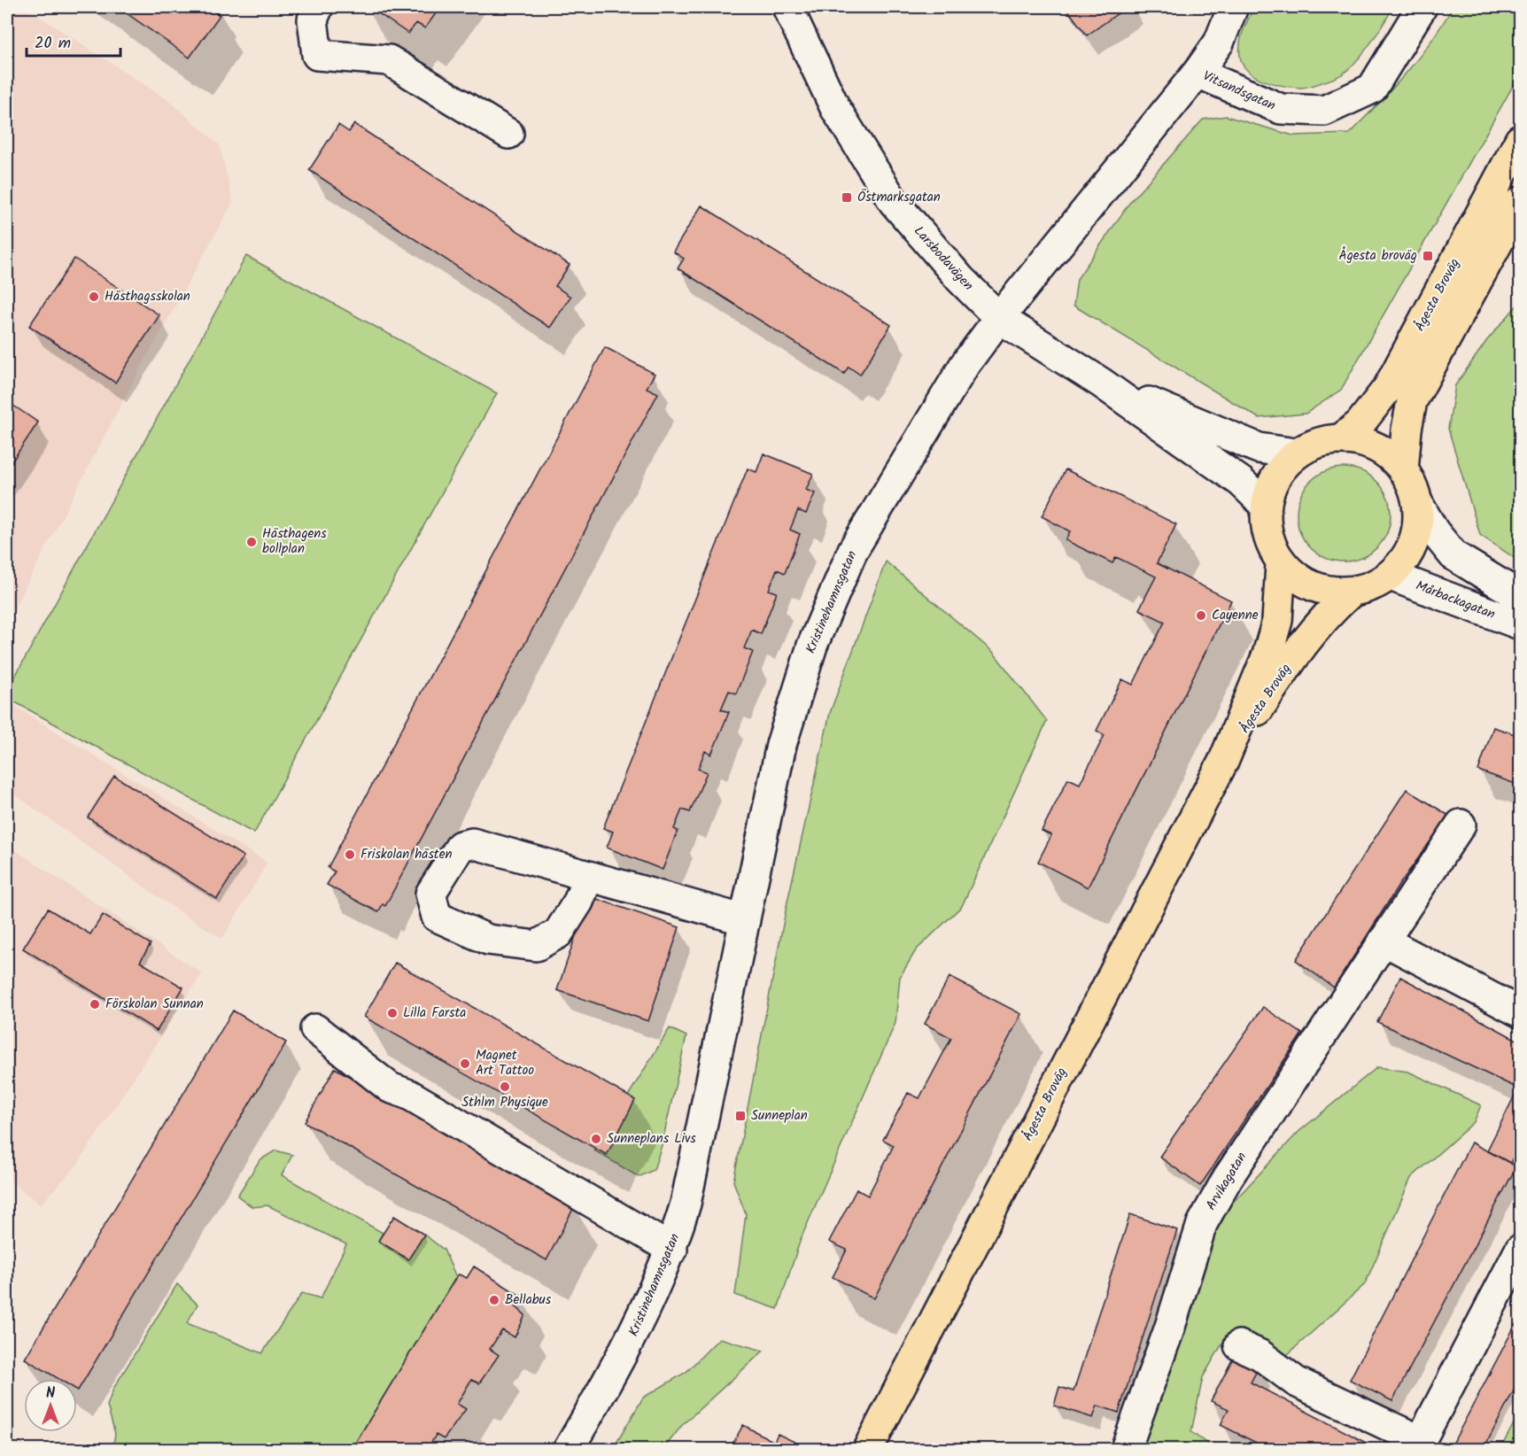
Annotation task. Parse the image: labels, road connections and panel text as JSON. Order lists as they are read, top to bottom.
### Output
{
  "streets": {
    "main road": ["Ågesta Broväg"],
    "street": [
      "Vitsandsgatan",
      "Larsbodavägen",
      "Mårbackagatan",
      "Kristinehamnsgatan",
      "Arvikagatan"
    ]
  },
  "crossings": [
    ["Larsbodavägen", "Ågesta Broväg"],
    ["Larsbodavägen", "Mårbackagatan"],
    ["Larsbodavägen", "Kristinehamnsgatan"],
    ["Ågesta Broväg", "Mårbackagatan"]
  ],
  "places": {
    "transit": ["Östmarksgatan", "Ågesta broväg", "Sunneplan"],
    "other": [
      "Hästhagsskolan",
      "Hästhagens bollplan",
      "Cayenne",
      "Friskolan hästen",
      "Förskolan Sunnan",
      "Lilla Farsta",
      "Magnet Art Tattoo",
      "Sthlm Physique",
      "Sunneplans Livs",
      "Bellabus"
    ]
  },
  "scale_bar": "20 m",
  "north": "top"
}
